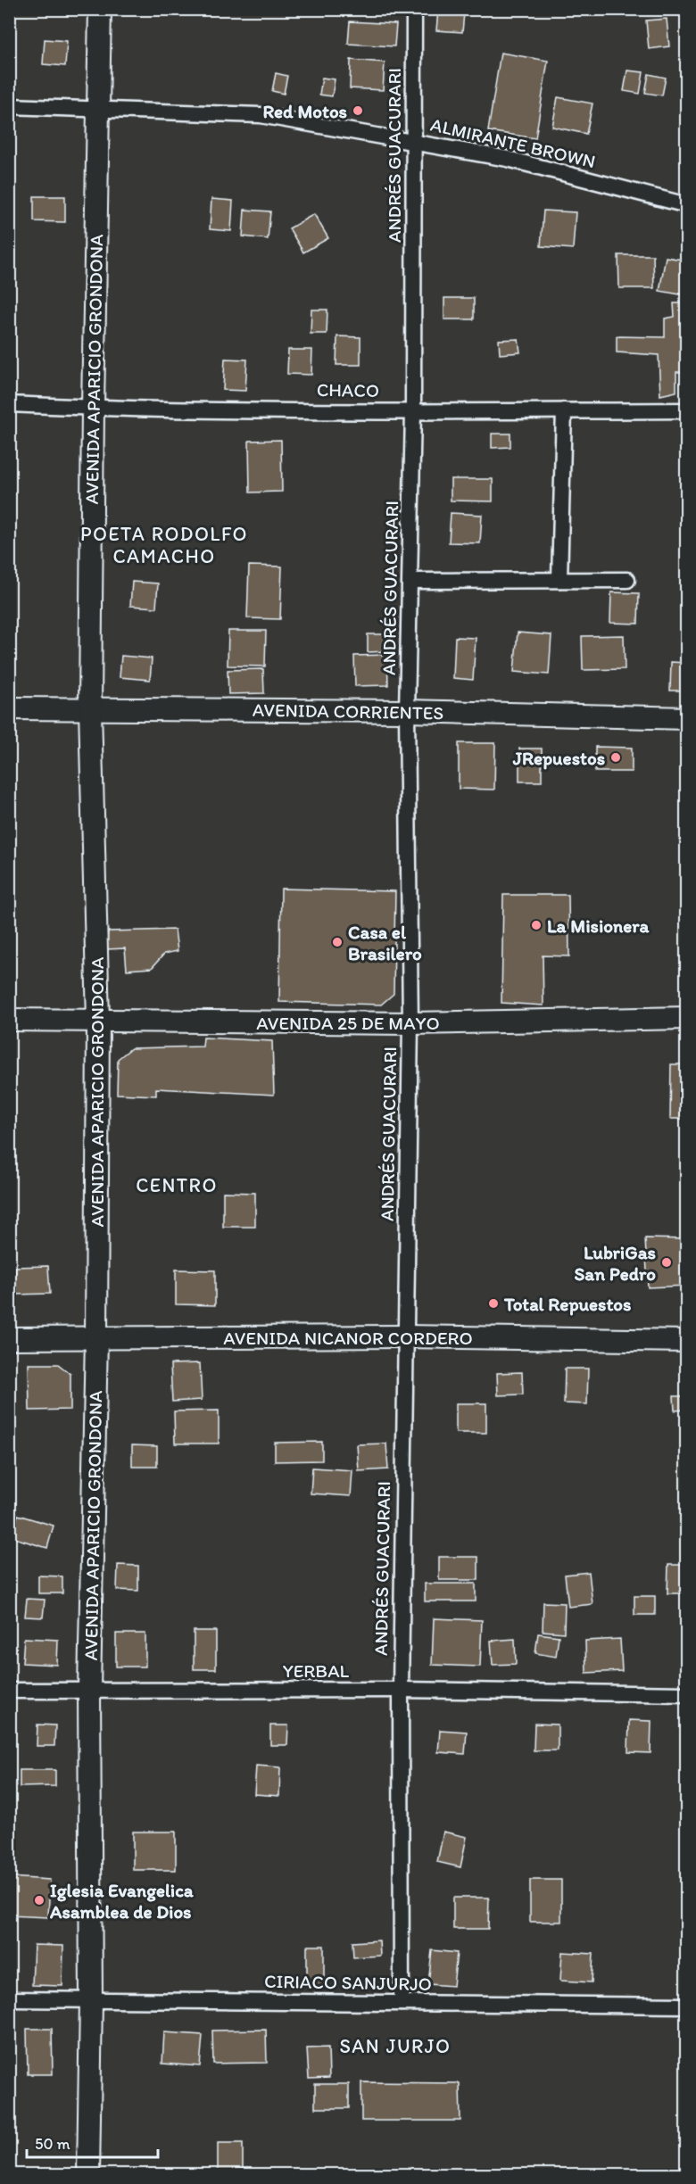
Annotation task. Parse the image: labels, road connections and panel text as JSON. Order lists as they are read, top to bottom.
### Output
{
  "streets": {
    "main road": [
      "AVENIDA APARICIO GRONDONA",
      "AVENIDA CORRIENTES",
      "AVENIDA 25 DE MAYO",
      "AVENIDA NICANOR CORDERO"
    ],
    "street": [
      "ALMIRANTE BROWN",
      "ANDRÉS GUACURARI",
      "CHACO",
      "YERBAL",
      "CIRIACO SANJURJO"
    ]
  },
  "crossings": [
    ["ALMIRANTE BROWN", "ANDRÉS GUACURARI"],
    ["ALMIRANTE BROWN", "AVENIDA APARICIO GRONDONA"],
    ["ANDRÉS GUACURARI", "CHACO"],
    ["ANDRÉS GUACURARI", "AVENIDA CORRIENTES"],
    ["ANDRÉS GUACURARI", "AVENIDA 25 DE MAYO"],
    ["ANDRÉS GUACURARI", "AVENIDA NICANOR CORDERO"],
    ["ANDRÉS GUACURARI", "YERBAL"],
    ["ANDRÉS GUACURARI", "CIRIACO SANJURJO"],
    ["AVENIDA APARICIO GRONDONA", "CHACO"],
    ["AVENIDA APARICIO GRONDONA", "AVENIDA CORRIENTES"],
    ["AVENIDA APARICIO GRONDONA", "AVENIDA 25 DE MAYO"],
    ["AVENIDA APARICIO GRONDONA", "AVENIDA NICANOR CORDERO"],
    ["AVENIDA APARICIO GRONDONA", "YERBAL"],
    ["AVENIDA APARICIO GRONDONA", "CIRIACO SANJURJO"]
  ],
  "districts": ["POETA RODOLFO CAMACHO", "CENTRO", "SAN JURJO"],
  "places": [
    "Red Motos",
    "JRepuestos",
    "La Misionera",
    "Casa el Brasilero",
    "LubriGas San Pedro",
    "Total Repuestos",
    "Iglesia Evangelica Asamblea de Dios"
  ],
  "scale_bar": "50 m"
}
